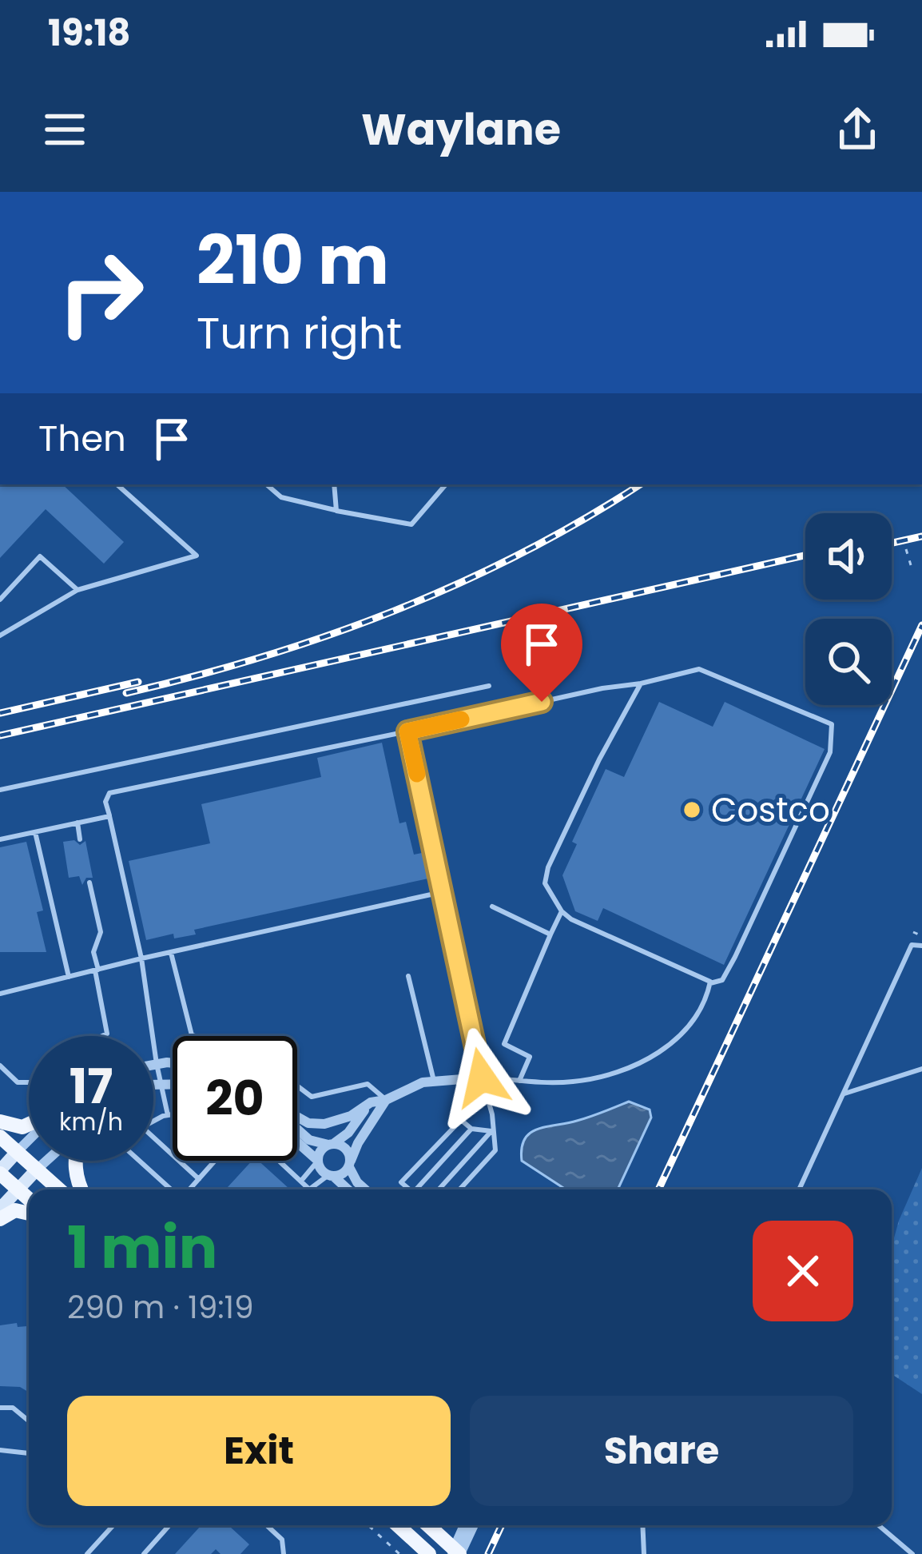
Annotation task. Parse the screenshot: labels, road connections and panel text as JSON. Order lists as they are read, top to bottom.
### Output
{
  "places": ["Costco"],
  "page": {
    "status": "19:18",
    "header": "Waylane",
    "turn": ["210 m", "Turn right"],
    "then": "Then",
    "speed": "17 km/h",
    "limit": "20",
    "heading": ["1 min", "290 m · 19:19"],
    "buttons": ["Exit", "Share"]
  }
}
